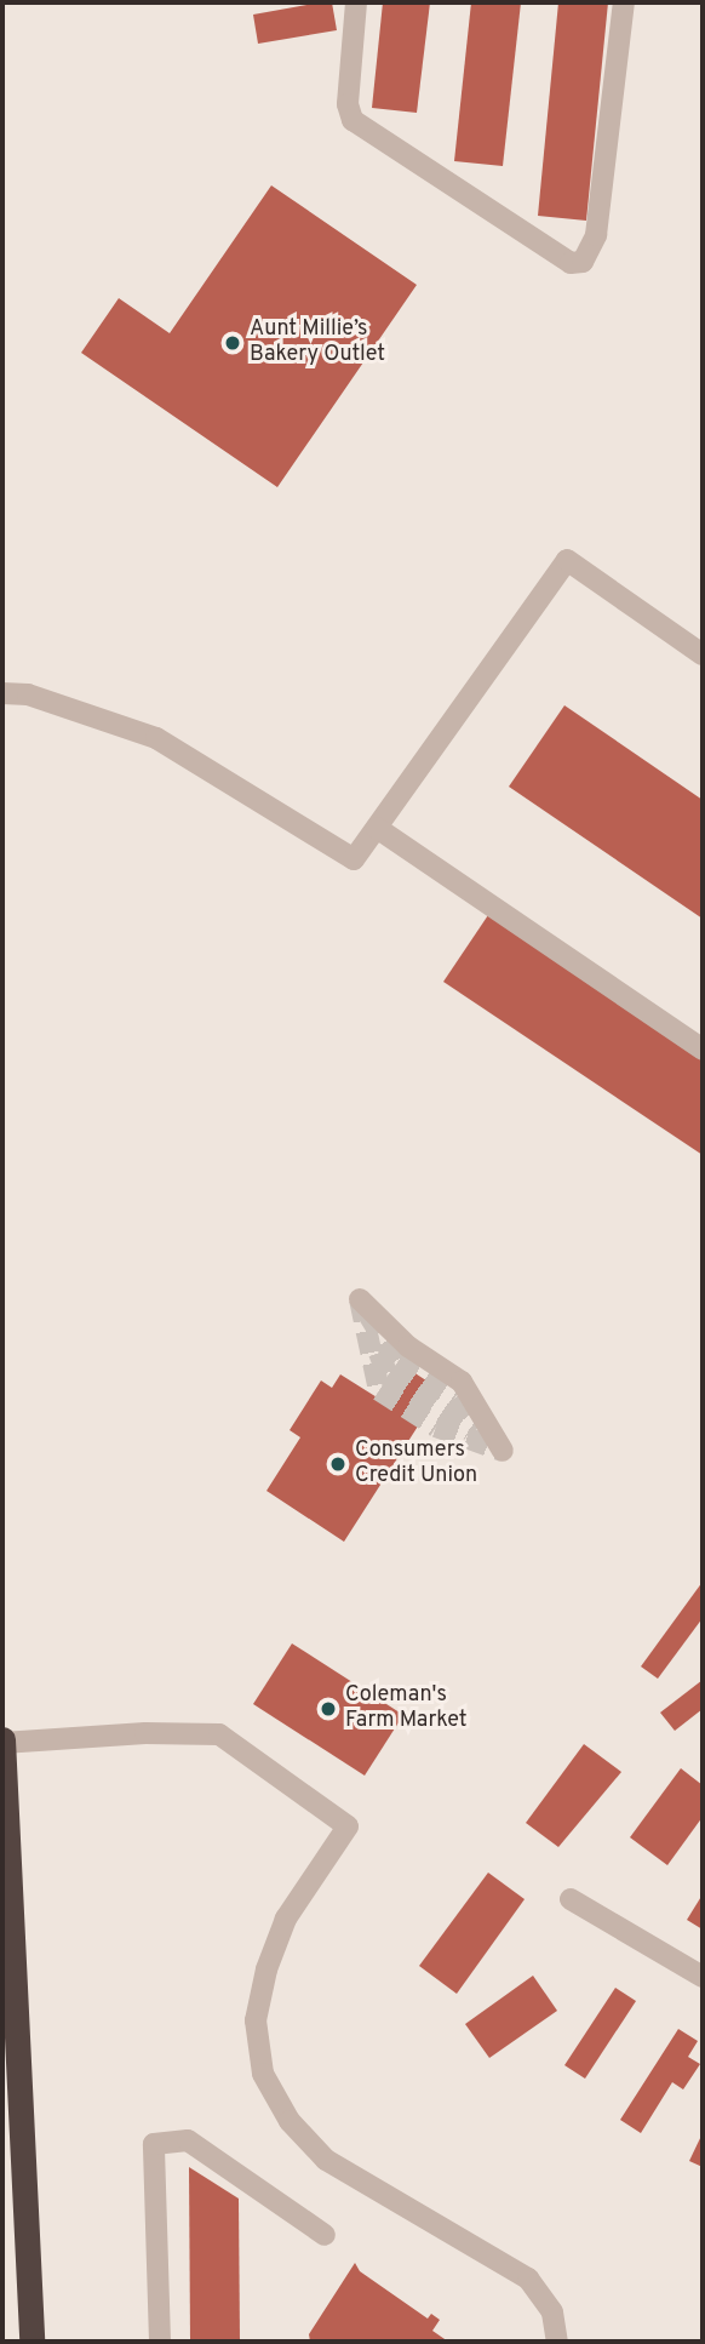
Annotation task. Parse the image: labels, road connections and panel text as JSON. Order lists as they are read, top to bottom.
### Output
{
  "places": ["Aunt Millie’s Bakery Outlet", "Consumers Credit Union", "Coleman's Farm Market"]
}
